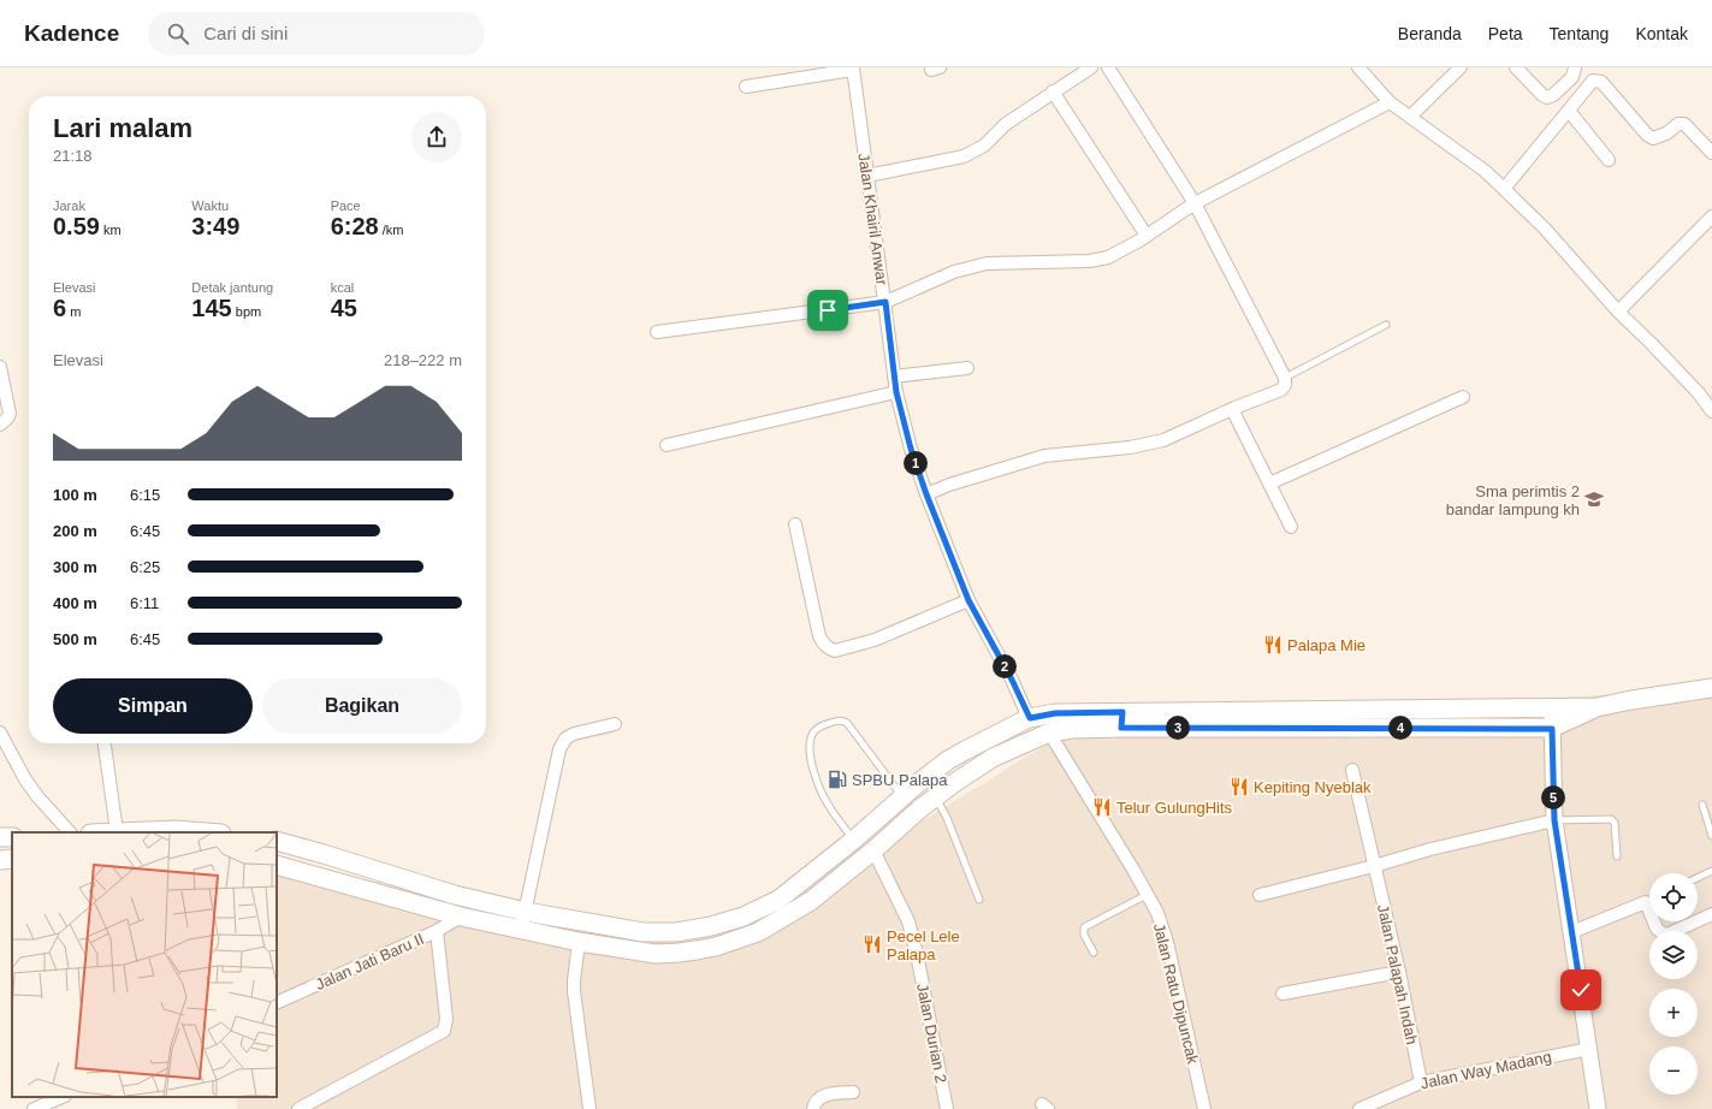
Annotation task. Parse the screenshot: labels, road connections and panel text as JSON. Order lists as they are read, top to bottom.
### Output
{
  "streets": {
    "street": [
      "Jalan Khairil Anwar",
      "Jalan Jati Baru II",
      "Jalan Palapah Indah",
      "Jalan Ratu Dipuncak",
      "Jalan Durian 2",
      "Jalan Way Madang"
    ]
  },
  "crossings": [
    ["Jalan Palapah Indah", "Jalan Way Madang"]
  ],
  "places": {
    "school or university": ["Sma perimtis 2 bandar lampung kh"],
    "restaurant": [
      "Palapa Mie",
      "Kepiting Nyeblak",
      "Telur GulungHits",
      "Pecel Lele Palapa"
    ],
    "fuel station": ["SPBU Palapa"]
  },
  "page": {
    "header": "Kadence",
    "search": "Cari di sini",
    "nav": [
      "Beranda",
      "Peta",
      "Tentang",
      "Kontak"
    ],
    "heading": ["Lari malam", "21:18"],
    "stats": [
      ["Jarak", "0.59 km"],
      ["Waktu", "3:49"],
      ["Pace", "6:28 /km"],
      ["Elevasi", "6 m"],
      ["Detak jantung", "145 bpm"],
      ["kcal", "45"]
    ],
    "chart": ["Elevasi", "218–222 m"],
    "pins": [
      "1",
      "2",
      "3",
      "4",
      "5"
    ],
    "list": [
      {
        "name": "100 m",
        "note": "6:15"
      },
      {
        "name": "200 m",
        "note": "6:45"
      },
      {
        "name": "300 m",
        "note": "6:25"
      },
      {
        "name": "400 m",
        "note": "6:11"
      },
      {
        "name": "500 m",
        "note": "6:45"
      }
    ],
    "buttons": ["Simpan", "Bagikan"],
    "map_buttons": ["+", "−"]
  }
}
